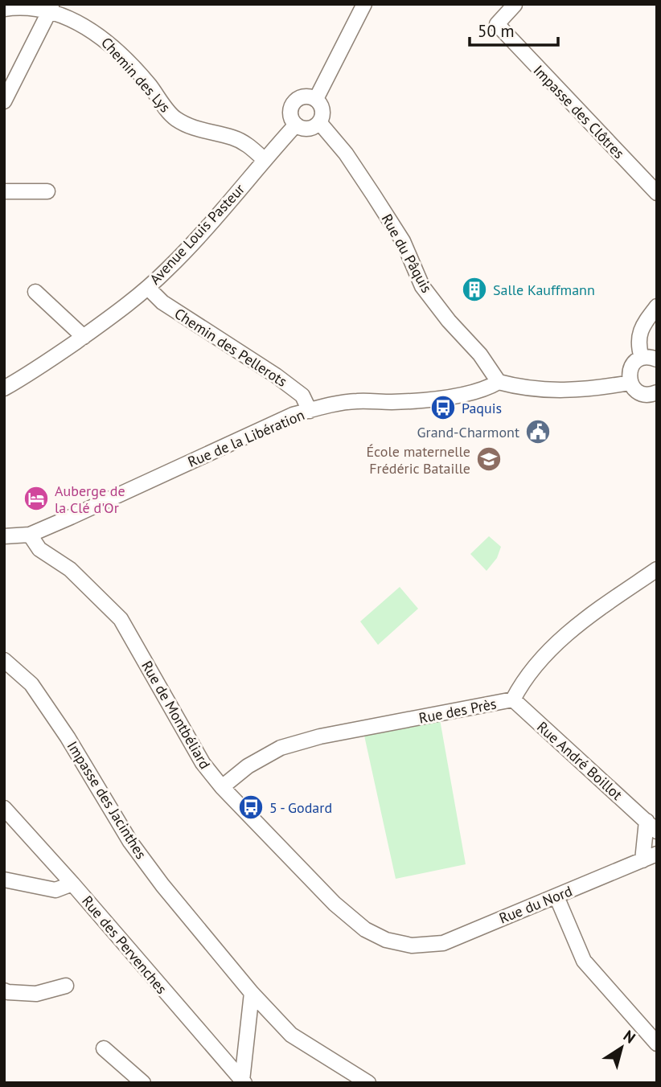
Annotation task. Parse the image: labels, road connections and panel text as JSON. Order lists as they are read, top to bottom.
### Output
{
  "streets": {
    "street": [
      "Chemin des Lys",
      "Impasse des Clôtres",
      "Avenue Louis Pasteur",
      "Rue du Pâquis",
      "Chemin des Pellerots",
      "Rue de la Libération",
      "Rue des Près",
      "Rue de Montbéliard",
      "Rue André Boillot",
      "Impasse des Jacinthes",
      "Rue du Nord",
      "Rue des Pervenches"
    ]
  },
  "crossings": [
    ["Chemin des Lys", "Avenue Louis Pasteur"],
    ["Avenue Louis Pasteur", "Rue du Pâquis"],
    ["Avenue Louis Pasteur", "Chemin des Pellerots"],
    ["Rue du Pâquis", "Rue de la Libération"],
    ["Chemin des Pellerots", "Rue de la Libération"],
    ["Rue de la Libération", "Rue de Montbéliard"],
    ["Rue des Près", "Rue de Montbéliard"],
    ["Rue des Près", "Rue André Boillot"],
    ["Rue de Montbéliard", "Rue du Nord"]
  ],
  "places": {
    "building": ["Salle Kauffmann"],
    "bus stop": ["Paquis", "5 - Godard"],
    "public building": ["Grand-Charmont"],
    "school or university": ["École maternelle Frédéric Bataille"],
    "hotel": ["Auberge de la Clé d'Or"]
  },
  "scale_bar": "50 m",
  "north": "top right"
}
